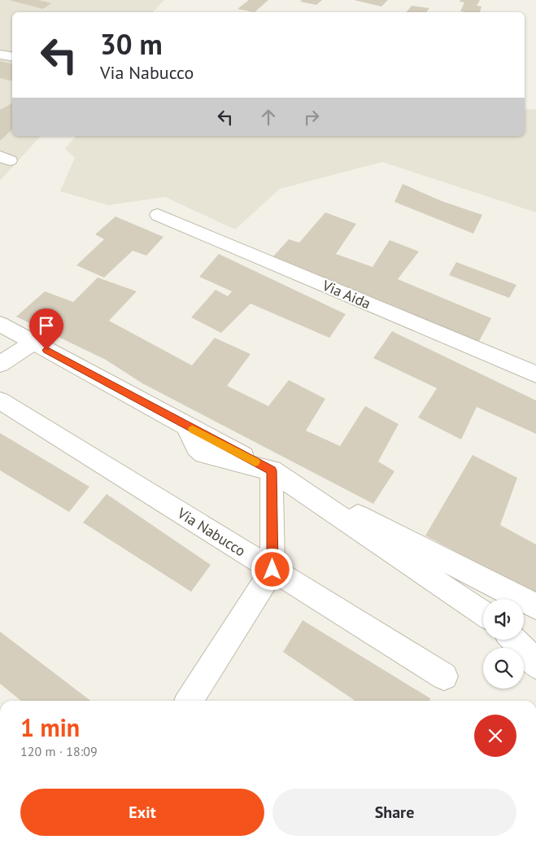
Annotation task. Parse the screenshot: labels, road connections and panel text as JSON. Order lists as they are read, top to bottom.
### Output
{
  "streets": {
    "street": ["Via Aida", "Via Nabucco"]
  },
  "page": {
    "turn": ["30 m", "Via Nabucco"],
    "heading": ["1 min", "120 m · 18:09"],
    "buttons": ["Exit", "Share"]
  }
}
